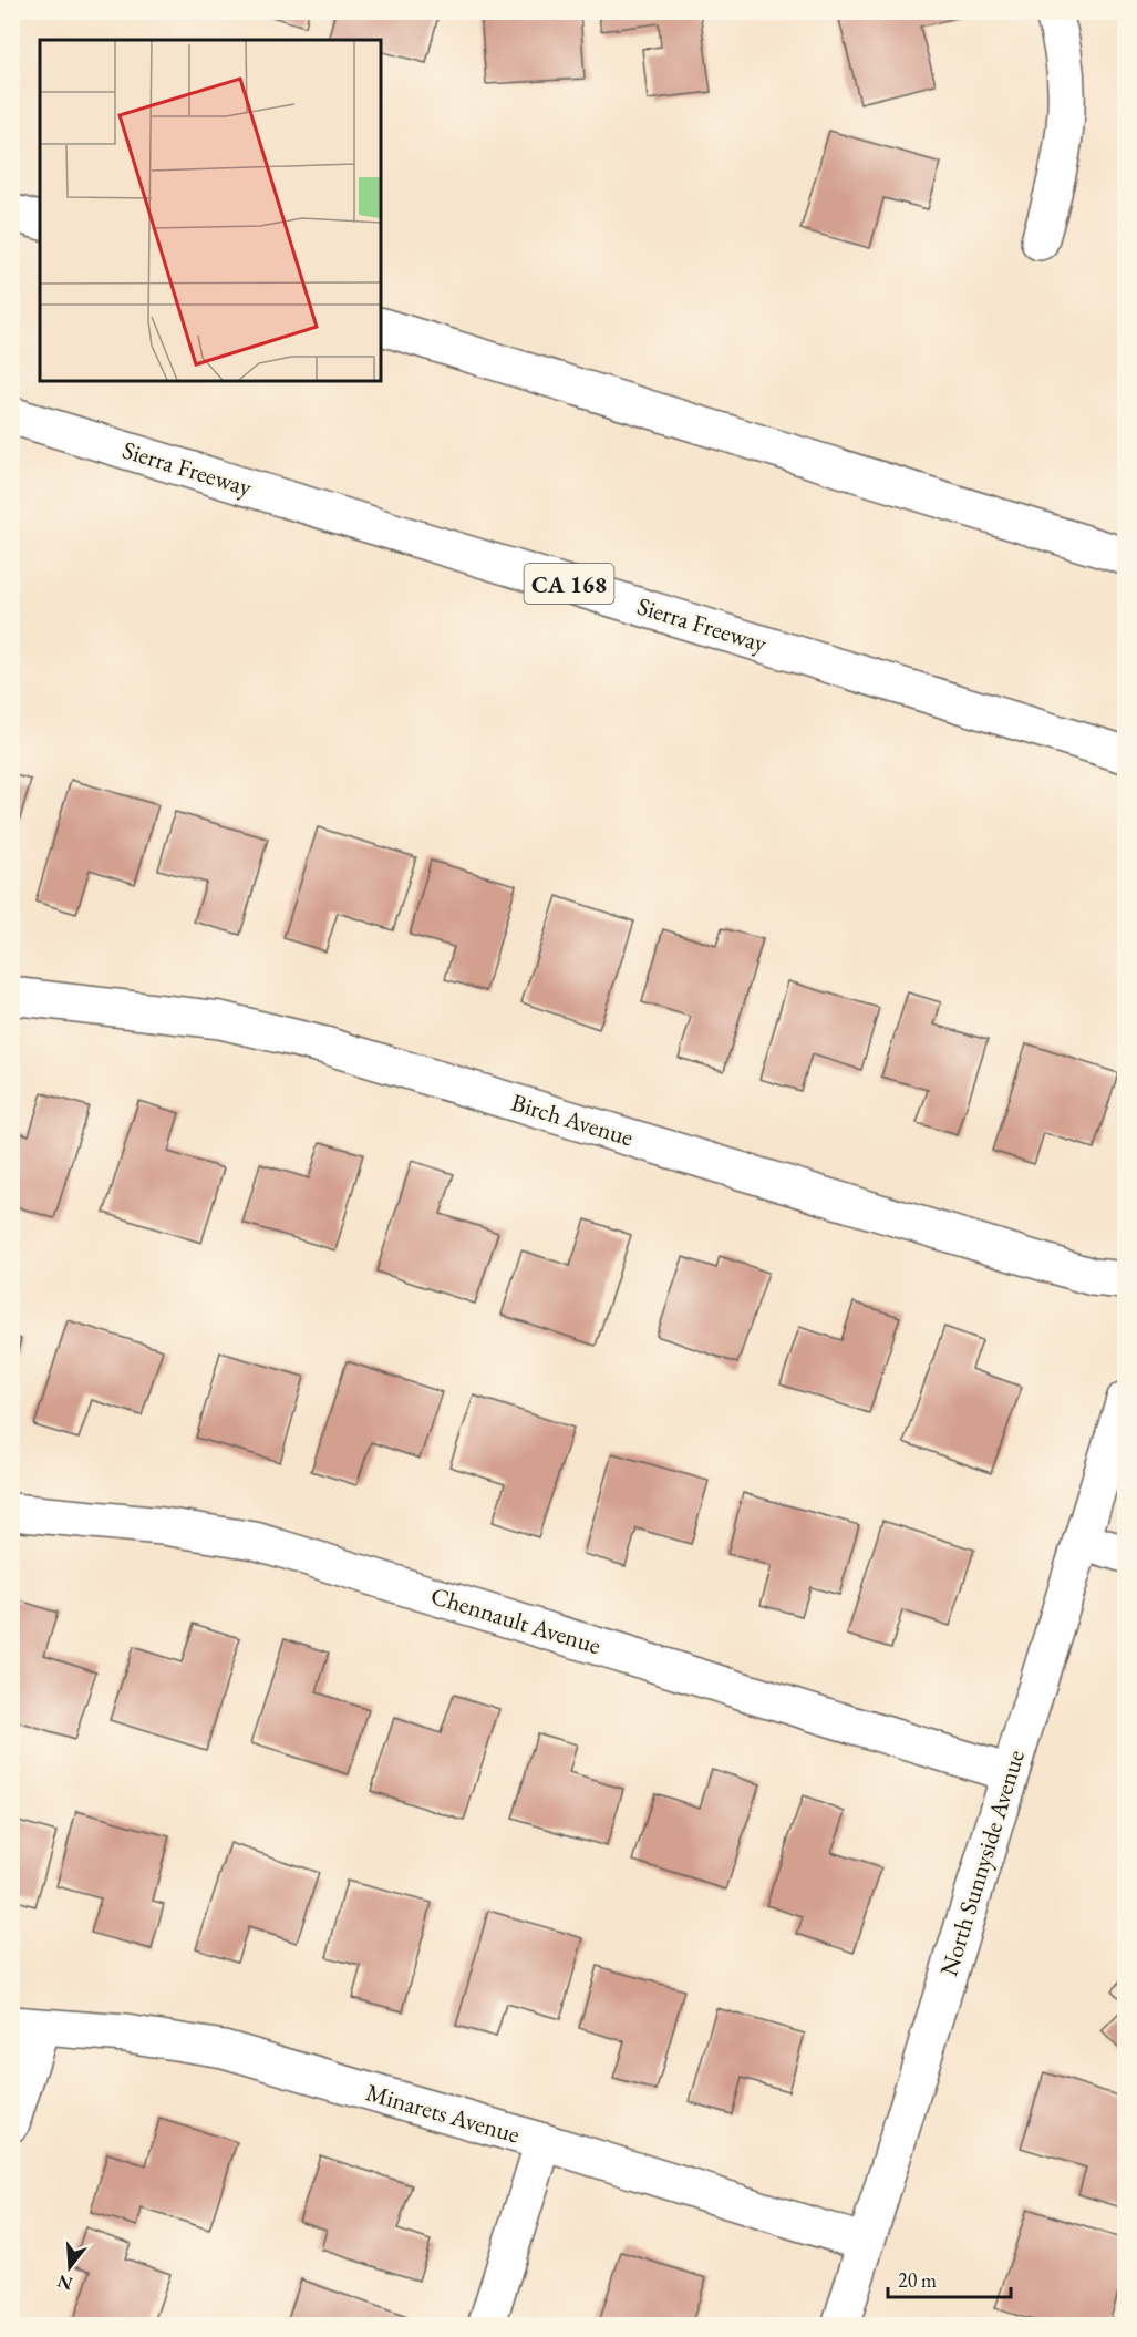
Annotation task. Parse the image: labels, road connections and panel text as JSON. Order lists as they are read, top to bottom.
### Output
{
  "streets": {
    "main road": [
      "Sierra Freeway",
      "CA 168",
      "Birch Avenue",
      "Chennault Avenue",
      "North Sunnyside Avenue",
      "Minarets Avenue"
    ]
  },
  "crossings": [
    ["Chennault Avenue", "North Sunnyside Avenue"],
    ["North Sunnyside Avenue", "Minarets Avenue"]
  ],
  "scale_bar": "20 m",
  "north": "bottom"
}
